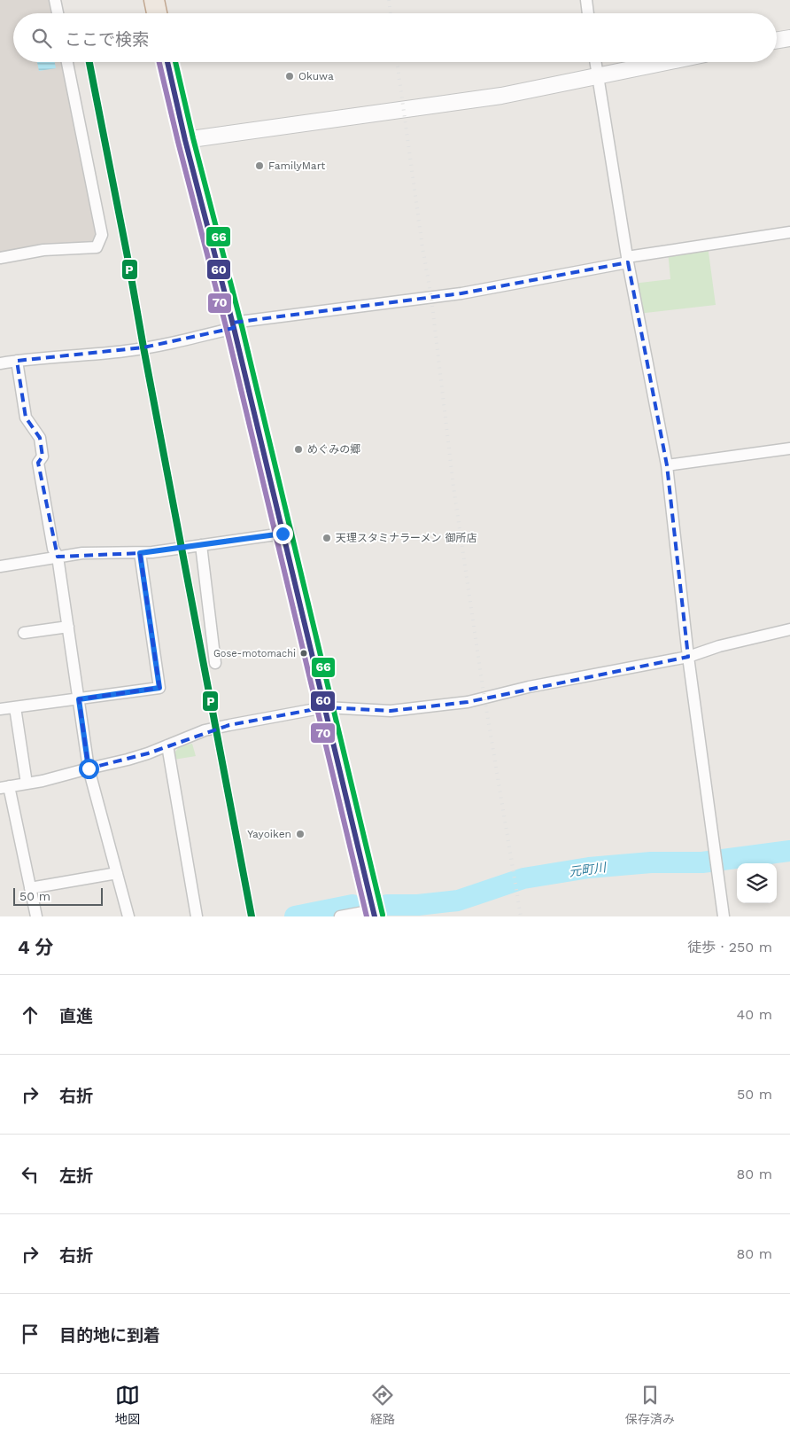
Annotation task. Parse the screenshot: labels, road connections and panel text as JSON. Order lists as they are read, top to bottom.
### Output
{
  "water": ["元町川"],
  "places": [
    "Okuwa",
    "FamilyMart",
    "めぐみの郷",
    "天理スタミナラーメン 御所店",
    "Gose-motomachi",
    "Yayoiken"
  ],
  "lines": [
    "transit line P",
    "transit line 60",
    "transit line 70",
    "transit line 66"
  ],
  "scale_bar": "50 m",
  "page": {
    "search": "ここで検索",
    "scale": "50 m",
    "heading": ["4 分", "徒歩 · 250 m"],
    "list": [
      ["直進", "40 m"],
      ["右折", "50 m"],
      ["左折", "80 m"],
      ["右折", "80 m"],
      "目的地に到着"
    ],
    "nav": ["地図", "経路", "保存済み"]
  }
}
